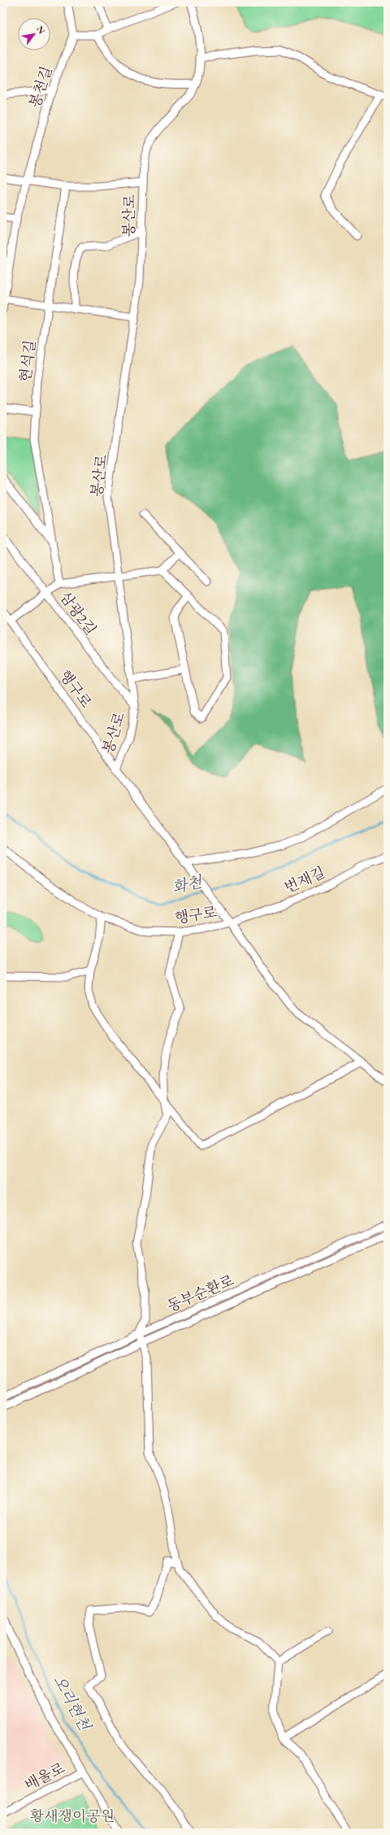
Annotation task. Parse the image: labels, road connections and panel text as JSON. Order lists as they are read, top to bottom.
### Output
{
  "streets": {
    "street": [
      "봉천길",
      "봉산로",
      "현석길",
      "삼광2길",
      "행구로",
      "번재길",
      "동부순환로",
      "배울로"
    ]
  },
  "crossings": [
    ["봉천길", "봉산로"],
    ["봉산로", "현석길"],
    ["봉산로", "삼광2길"],
    ["봉산로", "행구로"],
    ["행구로", "번재길"]
  ],
  "water": ["화천", "오리현천"],
  "parks": ["황새쟁이공원"],
  "north": "top right"
}
